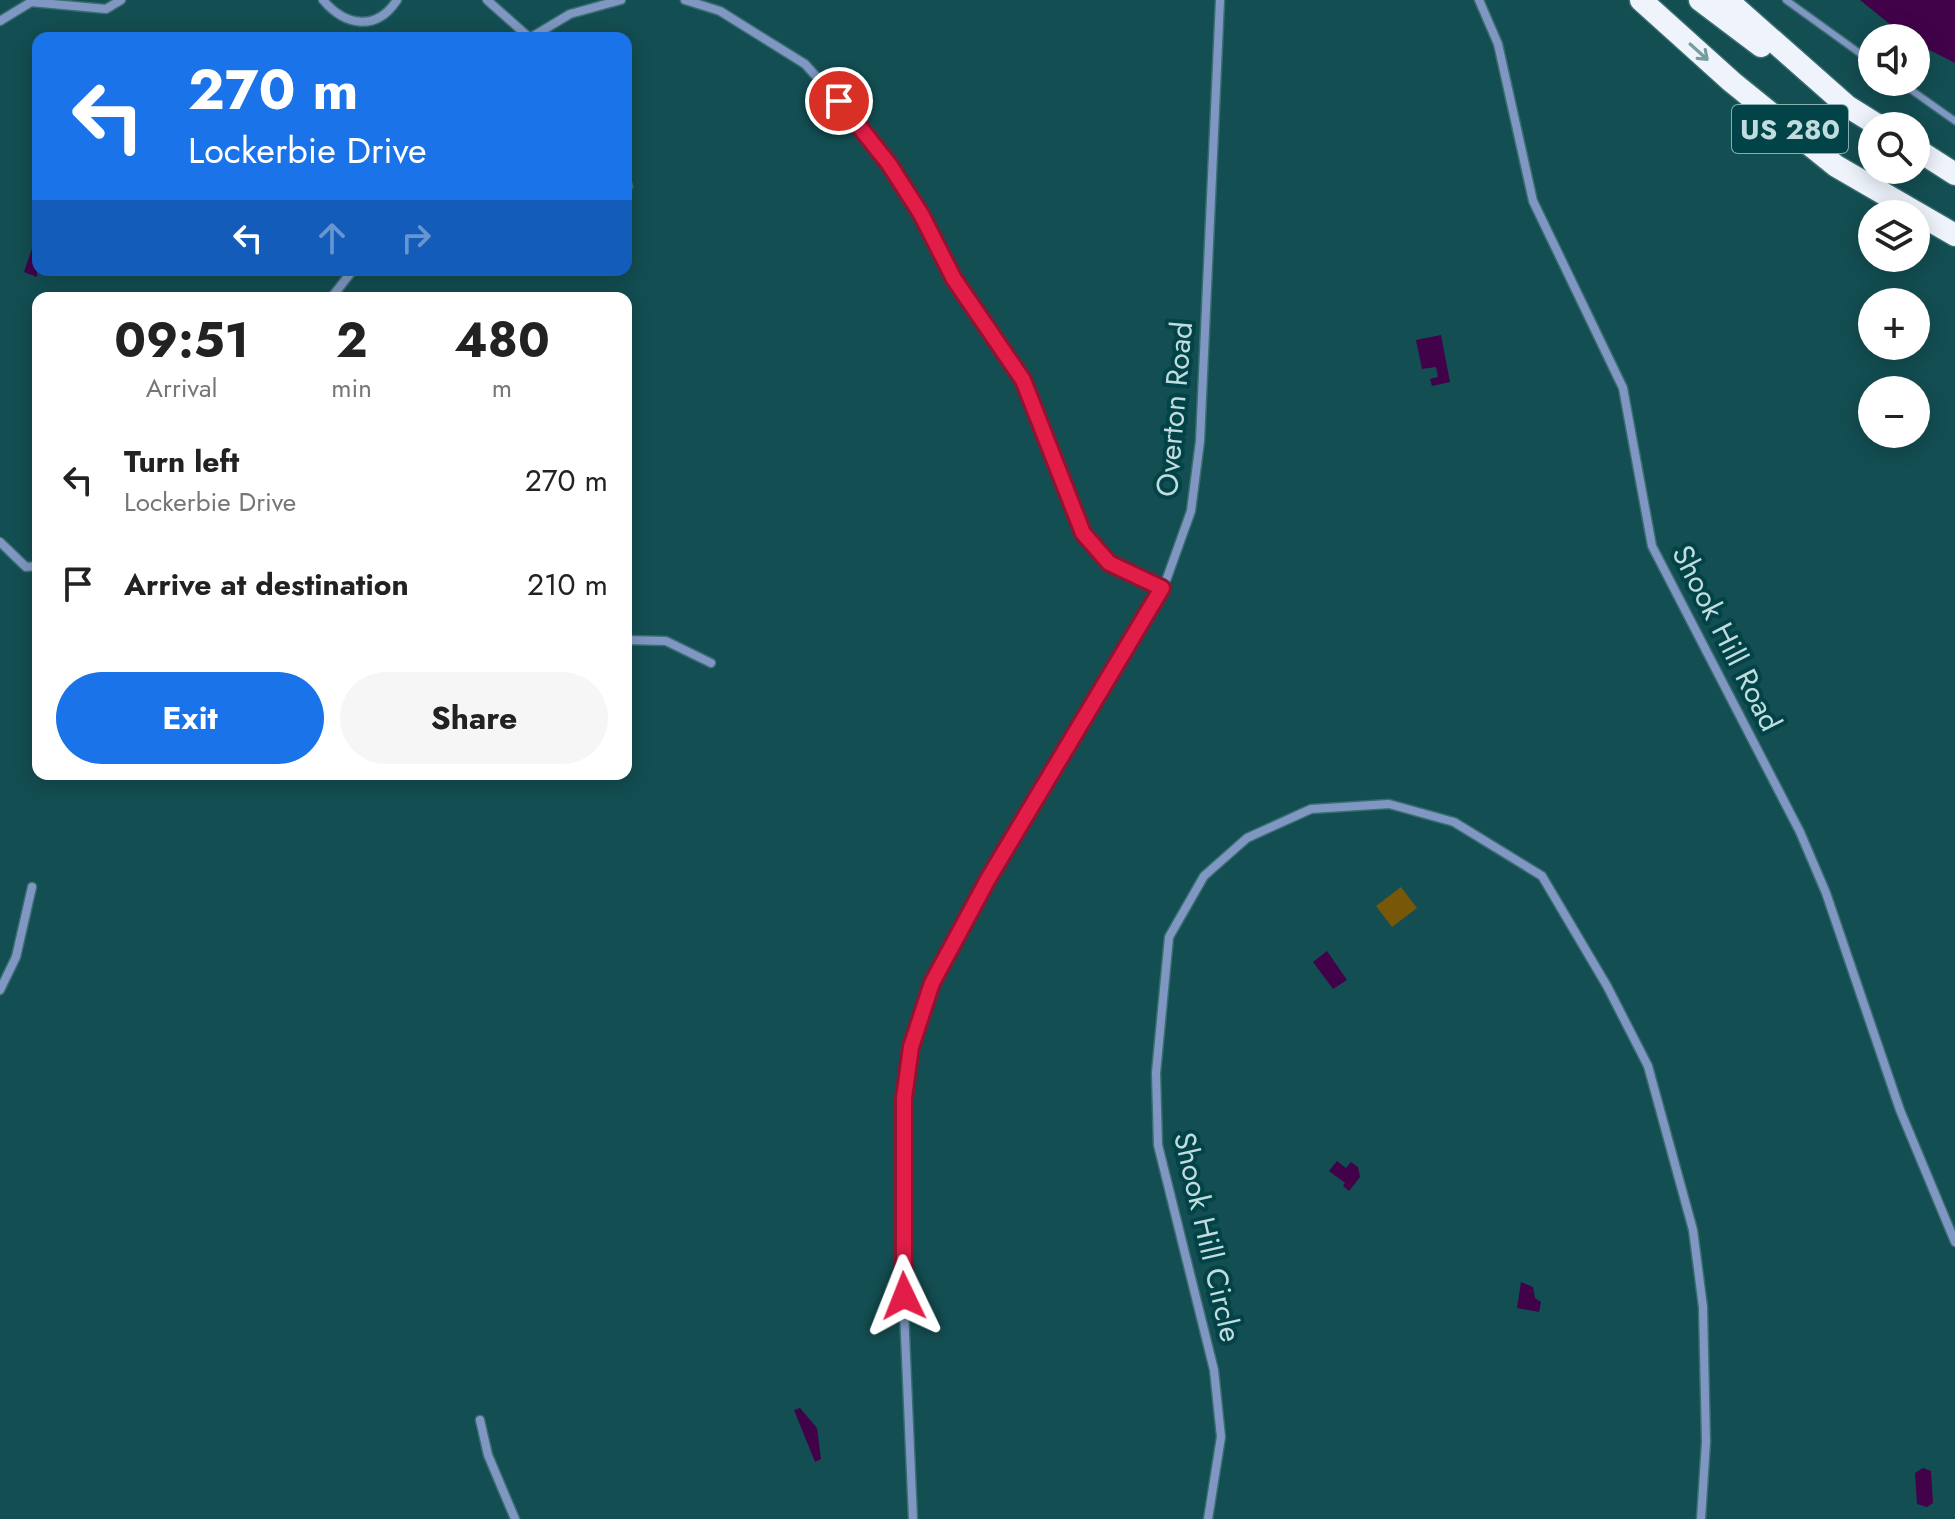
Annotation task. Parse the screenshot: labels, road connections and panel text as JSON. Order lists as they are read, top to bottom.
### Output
{
  "streets": {
    "highway": ["US 280"],
    "street": ["Overton Road", "Shook Hill Road", "Shook Hill Circle"]
  },
  "page": {
    "map_buttons": ["+", "−"],
    "turn": ["270 m", "Lockerbie Drive"],
    "eta": [
      "09:51",
      "Arrival",
      "2",
      "min",
      "480",
      "m"
    ],
    "list": [
      {
        "name": "Turn left",
        "note": "Lockerbie Drive",
        "value": "270 m"
      },
      {
        "name": "Arrive at destination",
        "value": "210 m"
      }
    ],
    "buttons": ["Exit", "Share"]
  }
}
